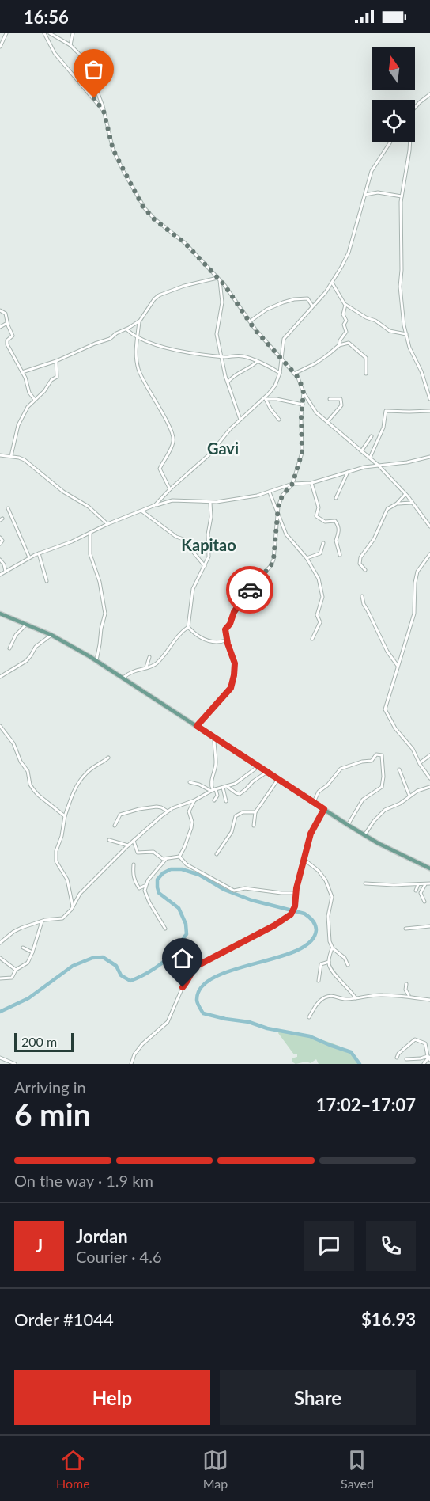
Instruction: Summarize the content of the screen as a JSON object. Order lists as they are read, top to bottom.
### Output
{
  "districts": ["Gavi", "Kapitao"],
  "scale_bar": "200 m",
  "north": "top",
  "page": {
    "status": "16:56",
    "scale": "200 m",
    "heading": ["6 min", "Arriving in", "17:02–17:07"],
    "panel": [
      "Jordan",
      "Courier · 4.6",
      "Order #1044",
      "$16.93"
    ],
    "bar": "On the way · 1.9 km",
    "round": "J",
    "buttons": ["Help", "Share"],
    "tabs": ["Home", "Map", "Saved"]
  }
}
